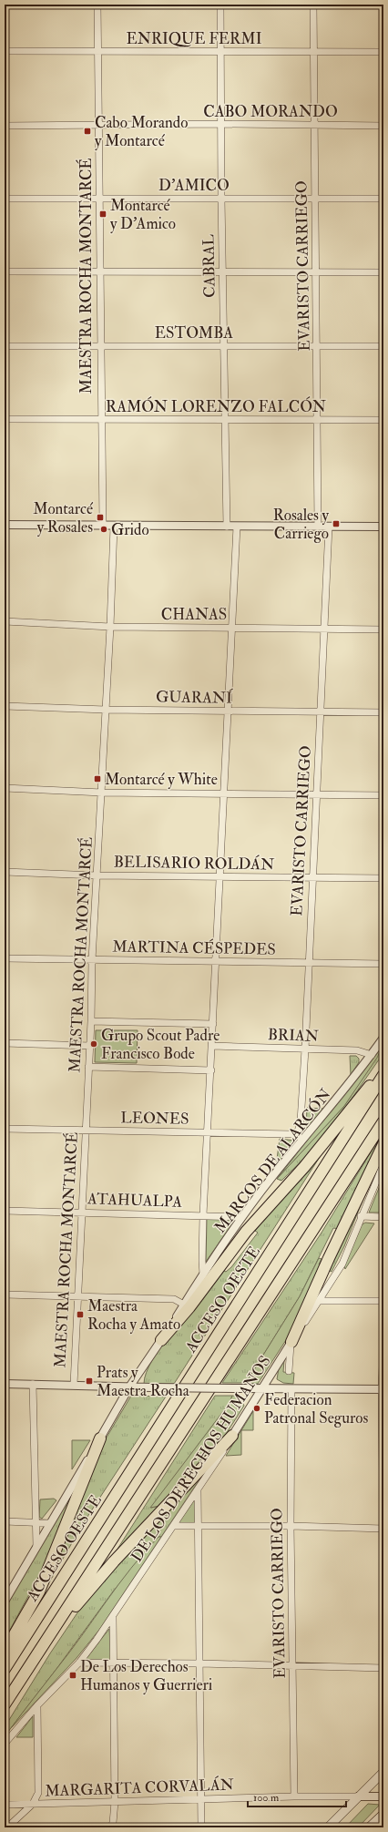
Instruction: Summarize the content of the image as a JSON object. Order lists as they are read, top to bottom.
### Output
{
  "streets": {
    "highway": ["ACCESO OESTE"],
    "street": [
      "ENRIQUE FERMI",
      "CABO MORANDO",
      "D'AMICO",
      "CABRAL",
      "EVARISTO CARRIEGO",
      "MAESTRA ROCHA MONTARCÉ",
      "ESTOMBA",
      "RAMÓN LORENZO FALCÓN",
      "CHANAS",
      "GUARANÍ",
      "BELISARIO ROLDÁN",
      "MARTINA CÉSPEDES",
      "BRIAN",
      "LEONES",
      "MARCOS DE ALARCÓN",
      "ATAHUALPA",
      "DE LOS DERECHOS HUMANOS",
      "MARGARITA CORVALÁN"
    ]
  },
  "crossings": [
    ["ENRIQUE FERMI", "CABRAL"],
    ["ENRIQUE FERMI", "EVARISTO CARRIEGO"],
    ["ENRIQUE FERMI", "MAESTRA ROCHA MONTARCÉ"],
    ["CABO MORANDO", "CABRAL"],
    ["CABO MORANDO", "EVARISTO CARRIEGO"],
    ["CABO MORANDO", "MAESTRA ROCHA MONTARCÉ"],
    ["D'AMICO", "CABRAL"],
    ["D'AMICO", "EVARISTO CARRIEGO"],
    ["D'AMICO", "MAESTRA ROCHA MONTARCÉ"],
    ["CABRAL", "ESTOMBA"],
    ["CABRAL", "RAMÓN LORENZO FALCÓN"],
    ["EVARISTO CARRIEGO", "ESTOMBA"],
    ["EVARISTO CARRIEGO", "RAMÓN LORENZO FALCÓN"],
    ["EVARISTO CARRIEGO", "CHANAS"],
    ["EVARISTO CARRIEGO", "GUARANÍ"],
    ["EVARISTO CARRIEGO", "BELISARIO ROLDÁN"],
    ["EVARISTO CARRIEGO", "MARTINA CÉSPEDES"],
    ["EVARISTO CARRIEGO", "BRIAN"],
    ["EVARISTO CARRIEGO", "LEONES"],
    ["EVARISTO CARRIEGO", "MARCOS DE ALARCÓN"],
    ["EVARISTO CARRIEGO", "MARGARITA CORVALÁN"],
    ["MAESTRA ROCHA MONTARCÉ", "ESTOMBA"],
    ["MAESTRA ROCHA MONTARCÉ", "RAMÓN LORENZO FALCÓN"],
    ["MAESTRA ROCHA MONTARCÉ", "CHANAS"],
    ["MAESTRA ROCHA MONTARCÉ", "GUARANÍ"],
    ["MAESTRA ROCHA MONTARCÉ", "BELISARIO ROLDÁN"],
    ["MAESTRA ROCHA MONTARCÉ", "MARTINA CÉSPEDES"],
    ["MAESTRA ROCHA MONTARCÉ", "LEONES"],
    ["MAESTRA ROCHA MONTARCÉ", "ATAHUALPA"],
    ["BRIAN", "MARCOS DE ALARCÓN"],
    ["LEONES", "MARCOS DE ALARCÓN"],
    ["MARCOS DE ALARCÓN", "ATAHUALPA"]
  ],
  "places": {
    "transit": [
      "Cabo Morando y Montarcé",
      "Montarcé y D'Amico",
      "Montarcé y Rosales",
      "Rosales y Carriego",
      "Montarcé y White",
      "Maestra Rocha y Amato",
      "Prats y Maestra Rocha",
      "De Los Derechos Humanos y Guerrieri"
    ],
    "other": ["Grido", "Grupo Scout Padre Francisco Bode", "Federacion Patronal Seguros"]
  },
  "scale_bar": "100 m"
}
